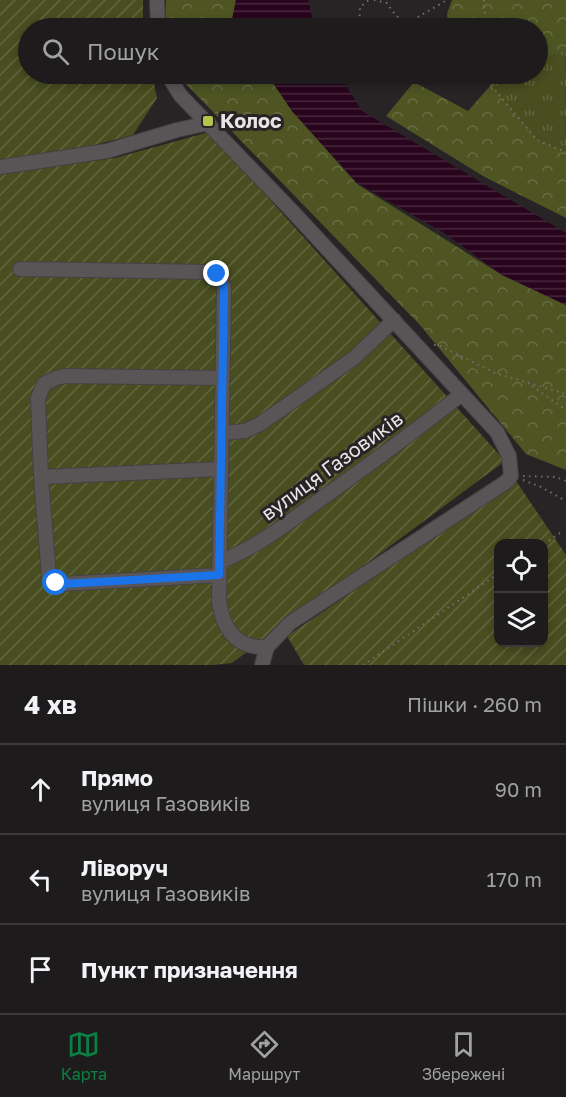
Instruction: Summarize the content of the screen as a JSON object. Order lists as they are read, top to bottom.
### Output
{
  "streets": {
    "street": ["вулиця Газовиків"]
  },
  "places": {
    "transit": ["Колос"]
  },
  "page": {
    "search": "Пошук",
    "heading": ["4 хв", "Пішки · 260 m"],
    "list": [
      ["Прямо", "вулиця Газовиків", "90 m"],
      ["Ліворуч", "вулиця Газовиків", "170 m"],
      "Пункт призначення"
    ],
    "nav": ["Карта", "Маршрут", "Збережені"]
  }
}
